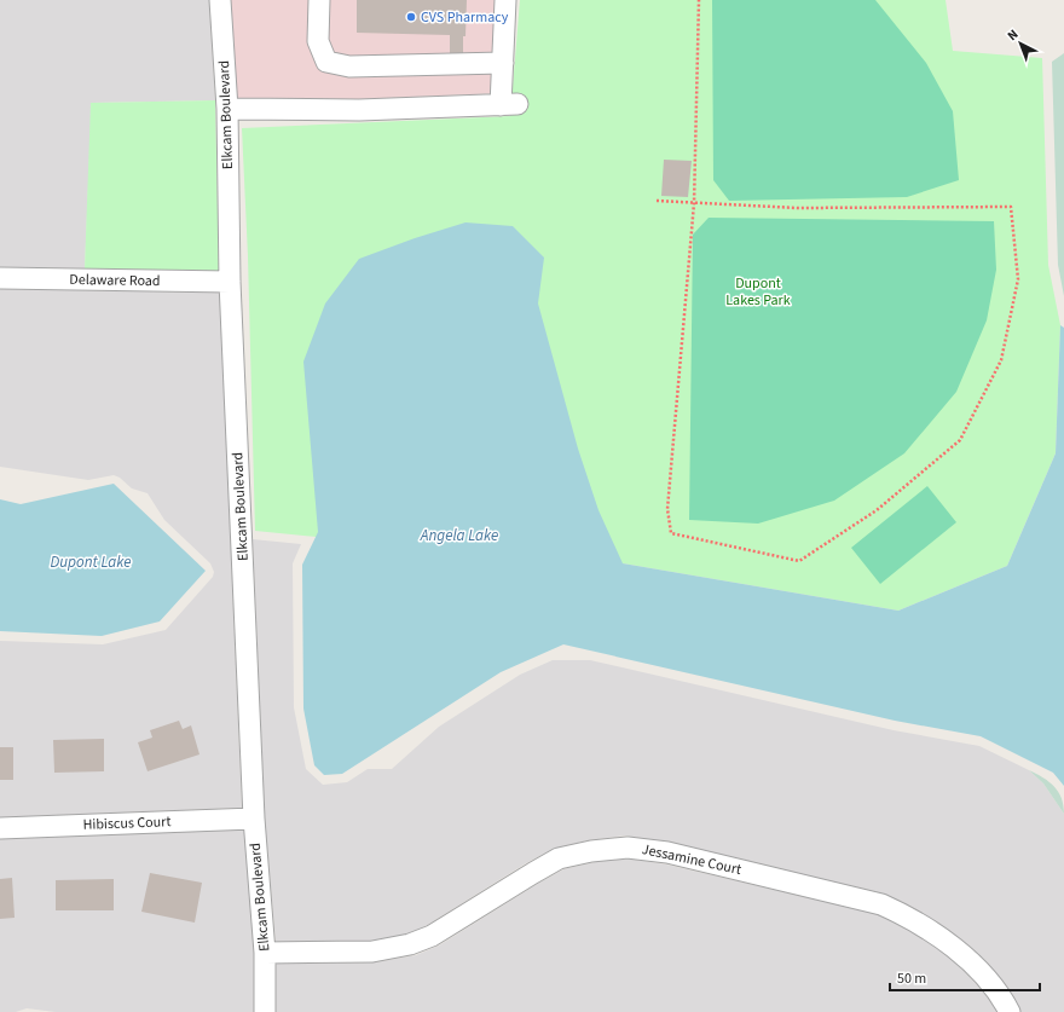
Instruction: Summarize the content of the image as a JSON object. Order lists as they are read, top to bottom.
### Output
{
  "streets": {
    "street": [
      "Elkcam Boulevard",
      "Delaware Road",
      "Hibiscus Court",
      "Jessamine Court"
    ]
  },
  "crossings": [
    ["Elkcam Boulevard", "Delaware Road"],
    ["Elkcam Boulevard", "Hibiscus Court"],
    ["Elkcam Boulevard", "Jessamine Court"]
  ],
  "water": ["Angela Lake", "Dupont Lake"],
  "parks": ["Dupont Lakes Park"],
  "places": ["CVS Pharmacy"],
  "scale_bar": "50 m",
  "north": "top left"
}
